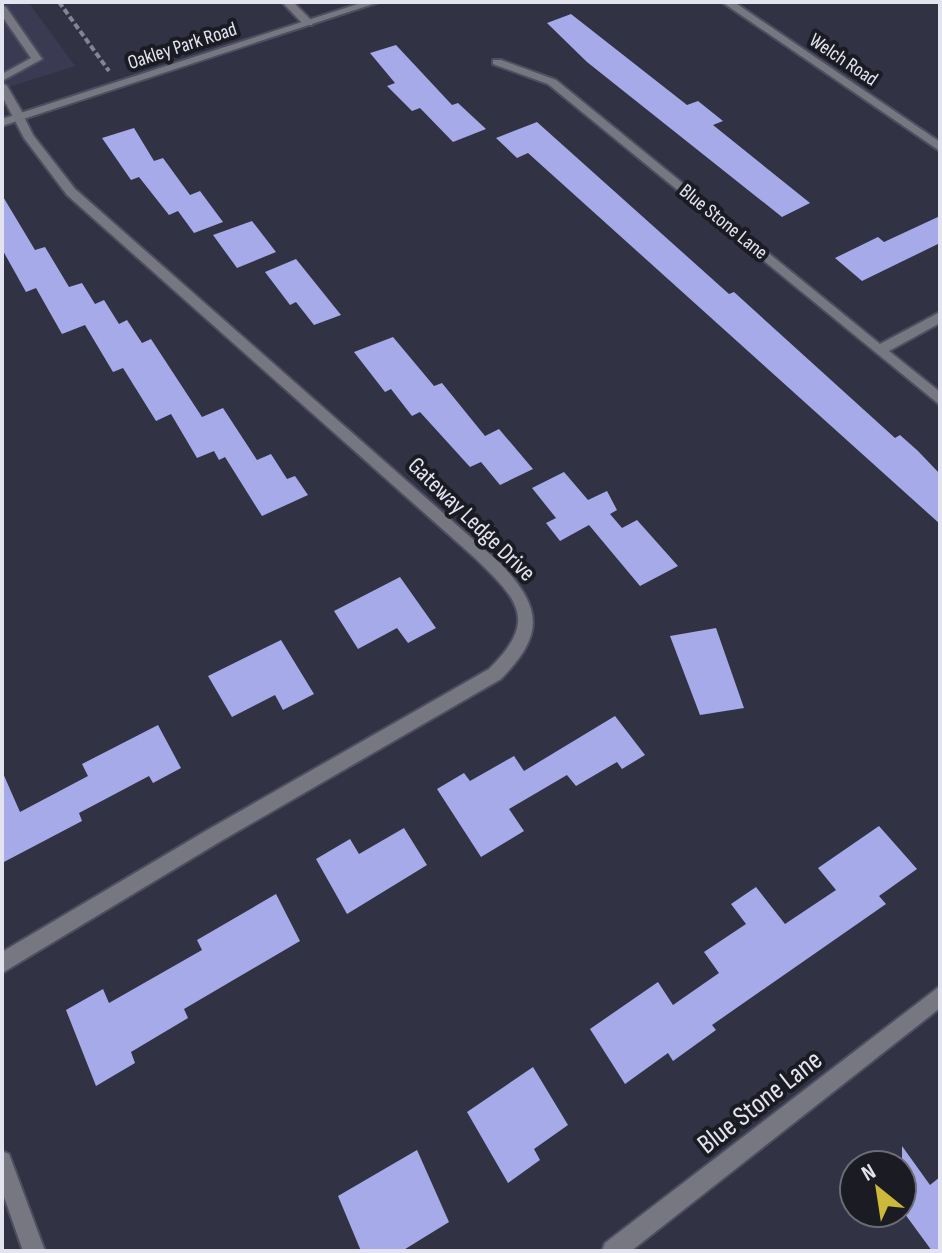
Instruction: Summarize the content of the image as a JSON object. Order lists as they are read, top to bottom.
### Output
{
  "streets": {
    "street": [
      "Oakley Park Road",
      "Welch Road",
      "Blue Stone Lane",
      "Gateway Ledge Drive"
    ]
  },
  "crossings": [
    ["Oakley Park Road", "Gateway Ledge Drive"]
  ],
  "north": "top left"
}
